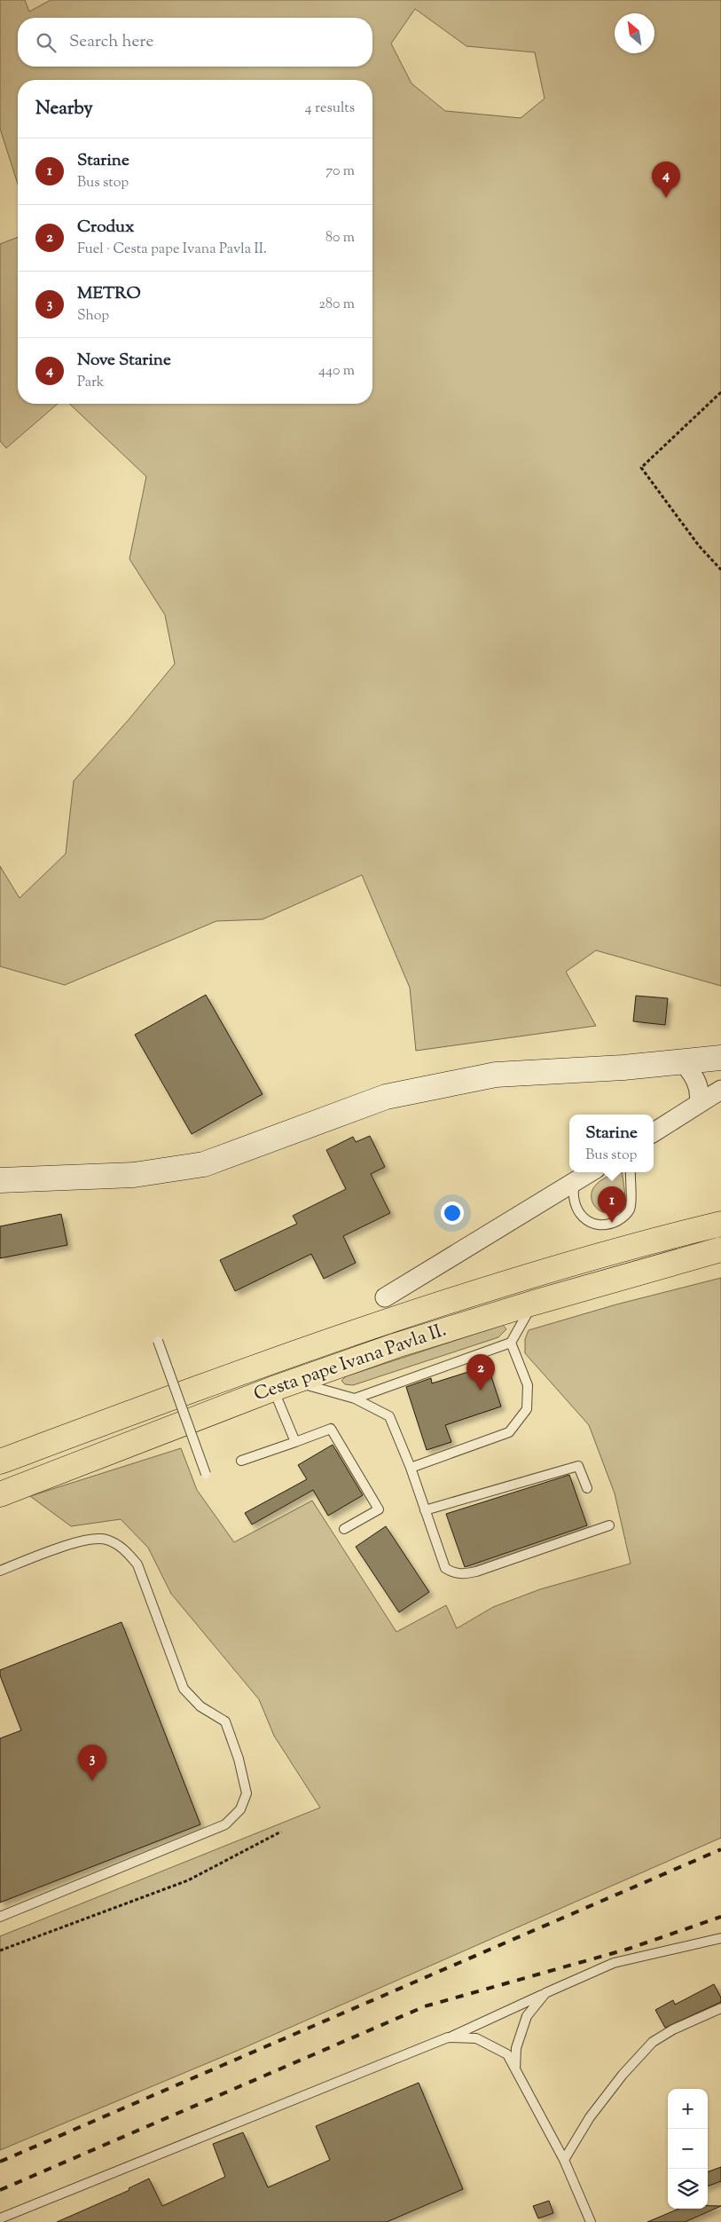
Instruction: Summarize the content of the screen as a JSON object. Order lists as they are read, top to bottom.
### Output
{
  "streets": {
    "highway": ["Cesta pape Ivana Pavla II."]
  },
  "north": "top left",
  "page": {
    "search": "Search here",
    "heading": ["Nearby", "4 results"],
    "list": [
      {
        "mark": "1",
        "name": "Starine",
        "note": "Bus stop",
        "value": "70 m"
      },
      {
        "mark": "2",
        "name": "Crodux",
        "note": "Fuel · Cesta pape Ivana Pavla II.",
        "value": "80 m"
      },
      {
        "mark": "3",
        "name": "METRO",
        "note": "Shop",
        "value": "280 m"
      },
      {
        "mark": "4",
        "name": "Nove Starine",
        "note": "Park",
        "value": "440 m"
      }
    ],
    "pins": [
      "4",
      "1",
      "2",
      "3"
    ],
    "popup": ["Starine", "Bus stop"],
    "map_buttons": ["+", "−"]
  }
}
